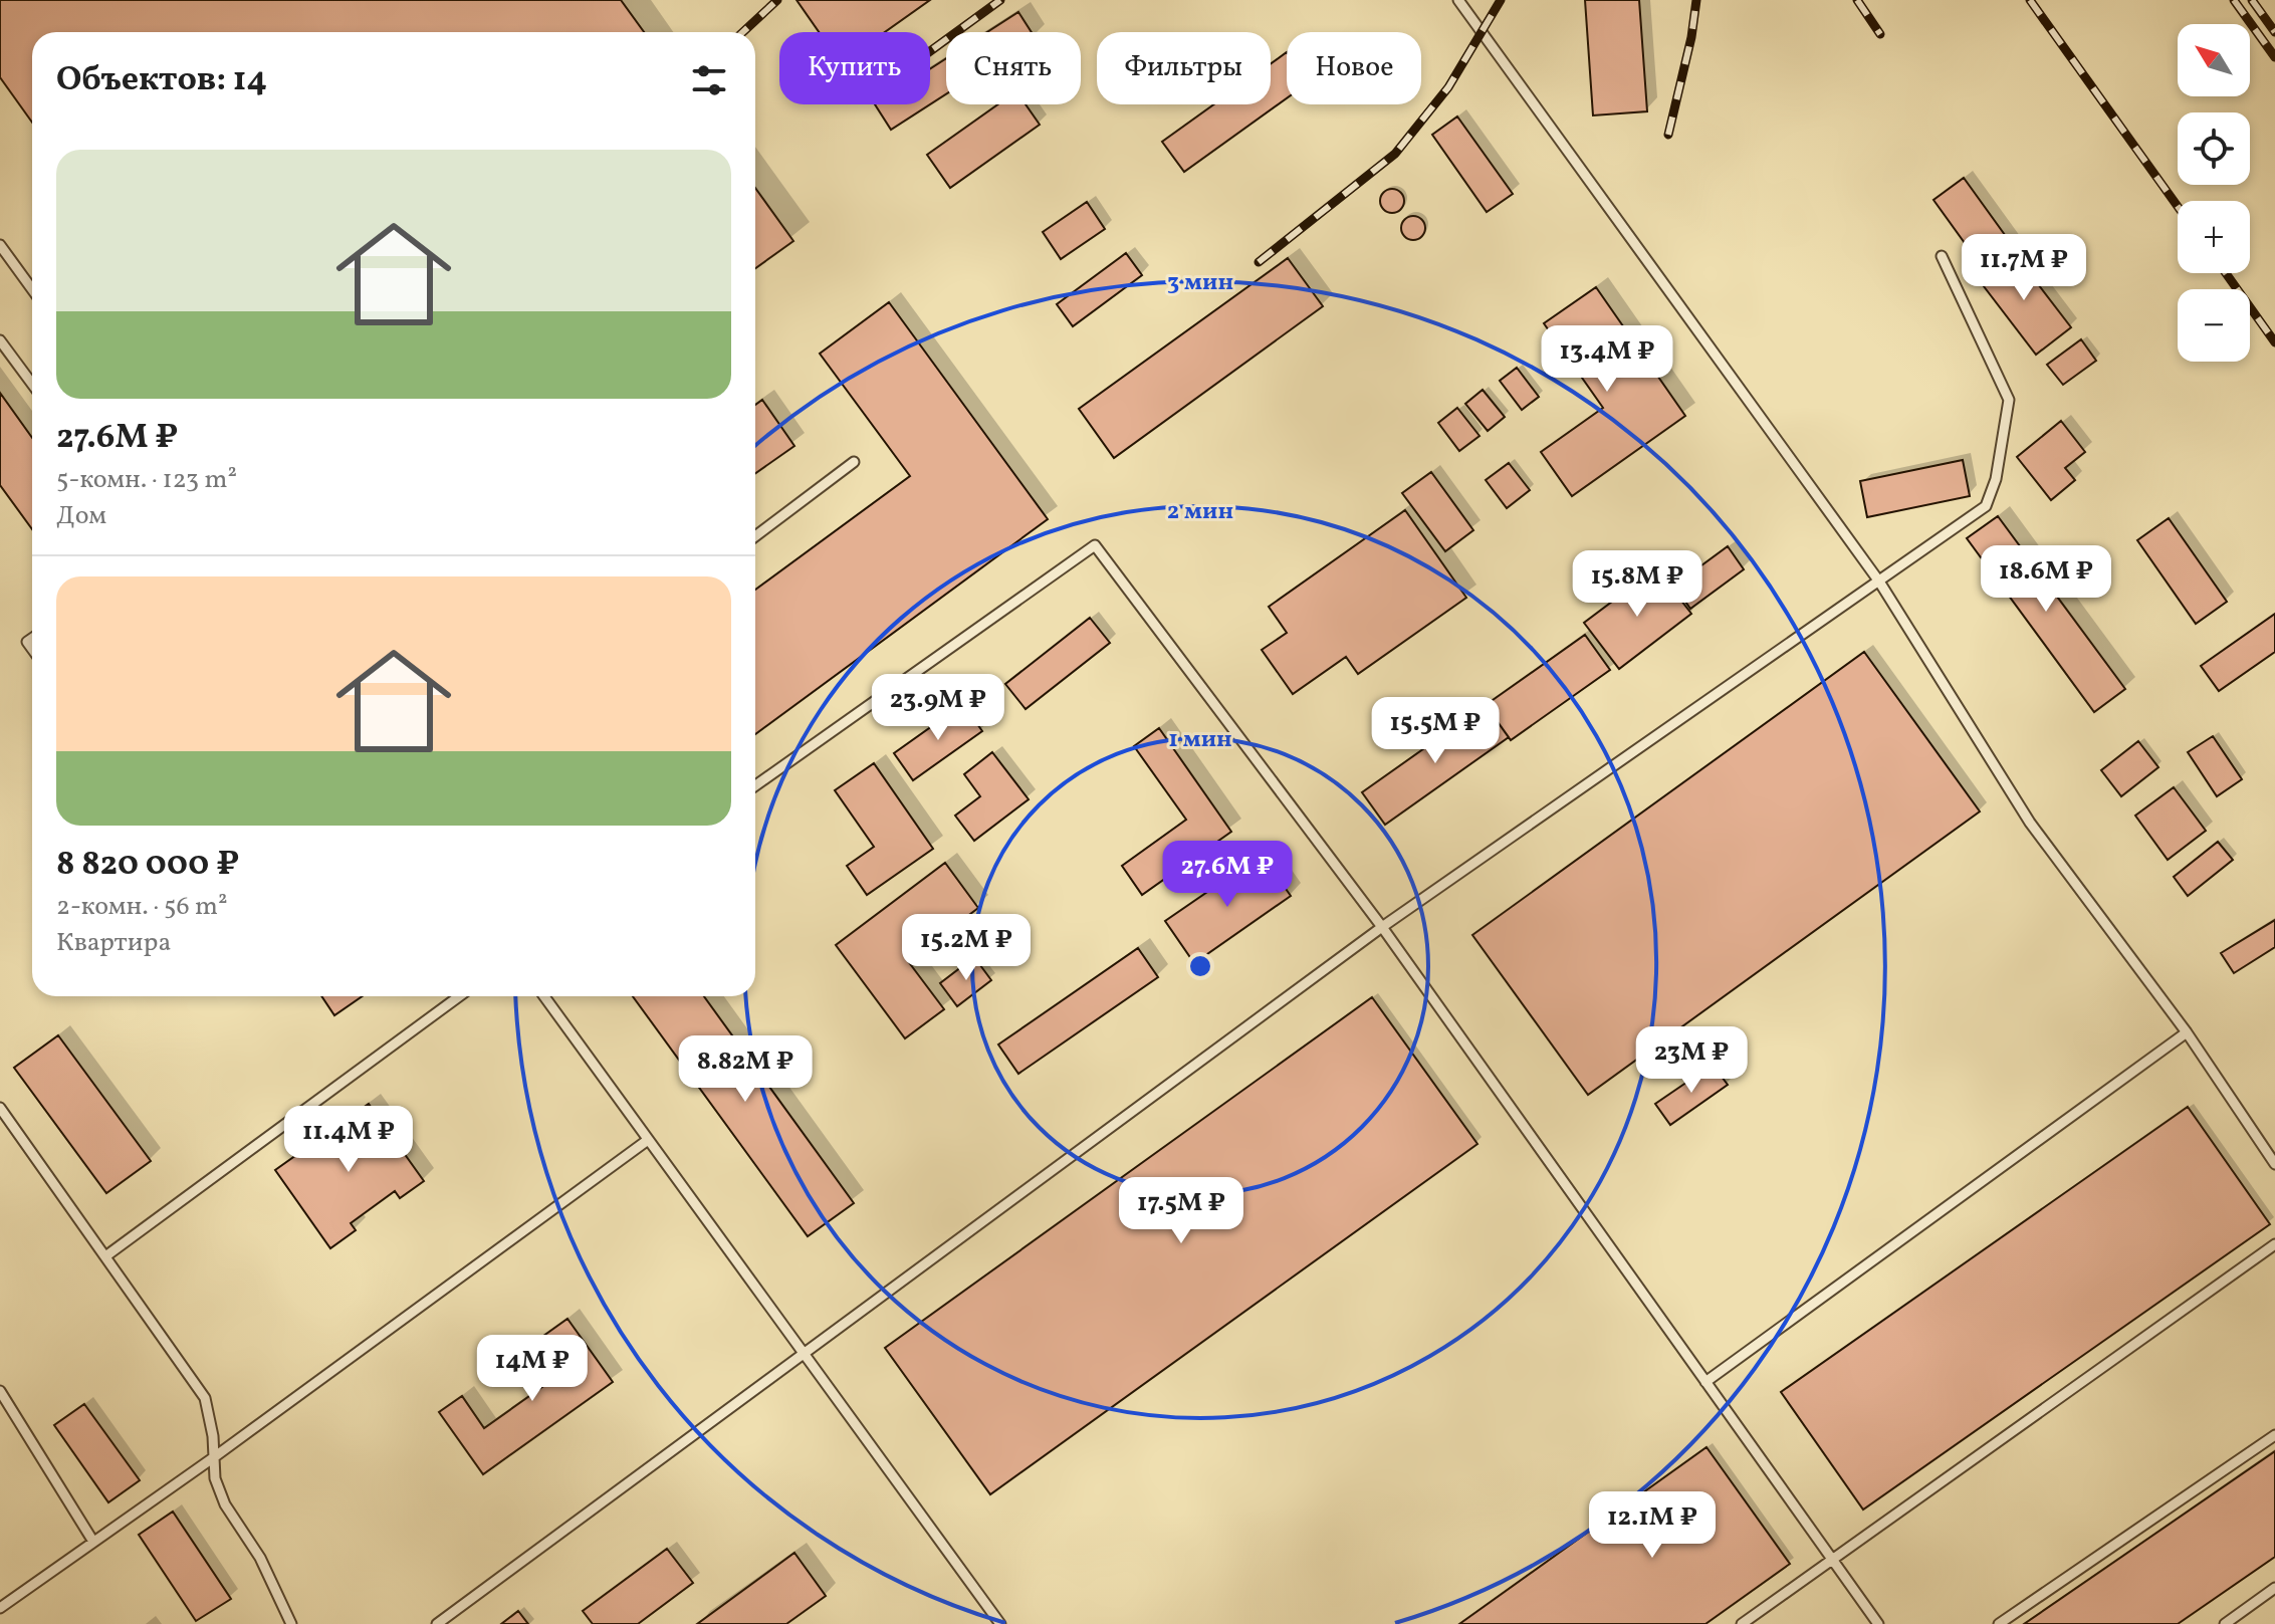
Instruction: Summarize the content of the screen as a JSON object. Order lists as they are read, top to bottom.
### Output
{
  "north": "top left",
  "page": {
    "map_buttons": ["+", "−"],
    "chip": [
      "Купить",
      "Снять",
      "Фильтры",
      "Новое"
    ],
    "heading": "Объектов: 14",
    "list": [
      {
        "name": "27.6M ₽",
        "note": "5-комн. · 123 m² · Дом"
      },
      {
        "name": "8 820 000 ₽",
        "note": "2-комн. · 56 m² · Квартира"
      }
    ],
    "price": [
      "11.7M ₽",
      "13.4M ₽",
      "18.6M ₽",
      "15.8M ₽",
      "23.9M ₽",
      "15.5M ₽",
      "27.6M ₽",
      "15.2M ₽",
      "23M ₽",
      "8.82M ₽",
      "11.4M ₽",
      "17.5M ₽",
      "14M ₽",
      "12.1M ₽"
    ]
  },
  "rings": ["3 мин", "2 мин", "1 мин"]
}
